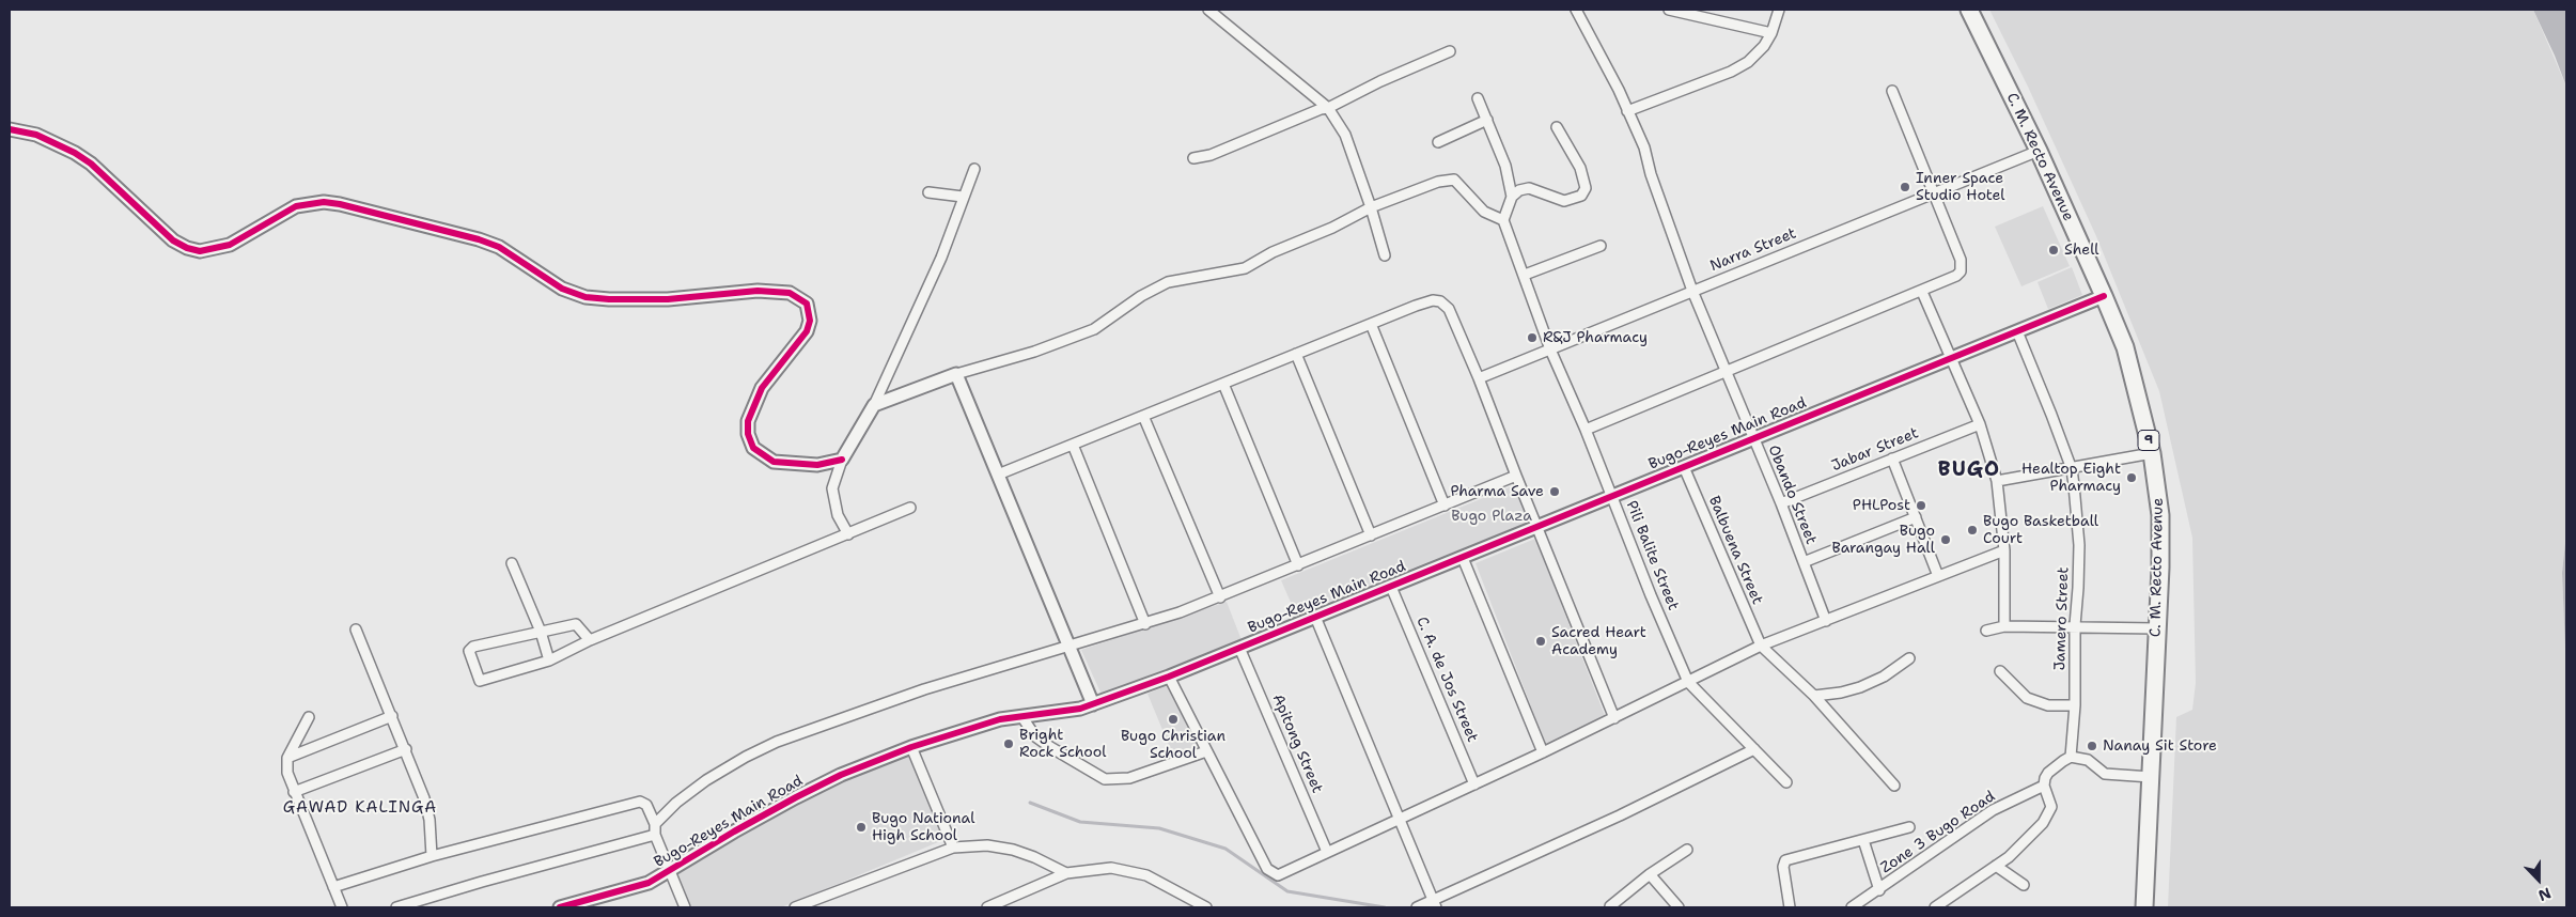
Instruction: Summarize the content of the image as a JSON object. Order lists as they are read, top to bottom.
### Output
{
  "streets": {
    "highway": ["C. M. Recto Avenue", "9"],
    "street": [
      "Narra Street",
      "Bugo-Reyes Main Road",
      "Jabar Street",
      "Obando Street",
      "Balbuena Street",
      "Pili Balite Street",
      "Jamero Street",
      "C. A. de Jos Street",
      "Apitong Street",
      "Zone 3 Bugo Road"
    ]
  },
  "crossings": [
    ["C. M. Recto Avenue", "Narra Street"],
    ["C. M. Recto Avenue", "Bugo-Reyes Main Road"],
    ["Narra Street", "Obando Street"],
    ["Narra Street", "Pili Balite Street"],
    ["Bugo-Reyes Main Road", "Obando Street"],
    ["Bugo-Reyes Main Road", "Balbuena Street"],
    ["Bugo-Reyes Main Road", "Pili Balite Street"],
    ["Bugo-Reyes Main Road", "Jamero Street"],
    ["Bugo-Reyes Main Road", "C. A. de Jos Street"],
    ["Bugo-Reyes Main Road", "Apitong Street"],
    ["Jabar Street", "Obando Street"]
  ],
  "districts": ["BUGO", "GAWAD KALINGA"],
  "parks": ["Bugo Plaza"],
  "places": [
    "Inner Space Studio Hotel",
    "Shell",
    "R&J Pharmacy",
    "Healtop Eight Pharmacy",
    "Pharma Save",
    "PHLPost",
    "Bugo Basketball Court",
    "Bugo Barangay Hall",
    "Sacred Heart Academy",
    "Bugo Christian School",
    "Bright Rock School",
    "Nanay Sit Store",
    "Bugo National High School"
  ],
  "north": "bottom"
}
